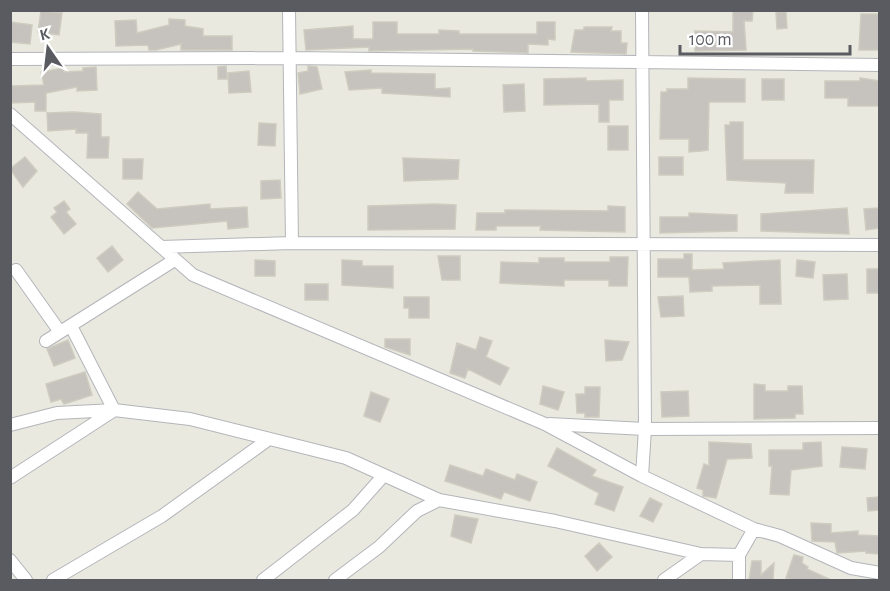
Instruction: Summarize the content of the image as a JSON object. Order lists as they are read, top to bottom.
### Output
{
  "scale_bar": "100 m",
  "north": "top"
}
